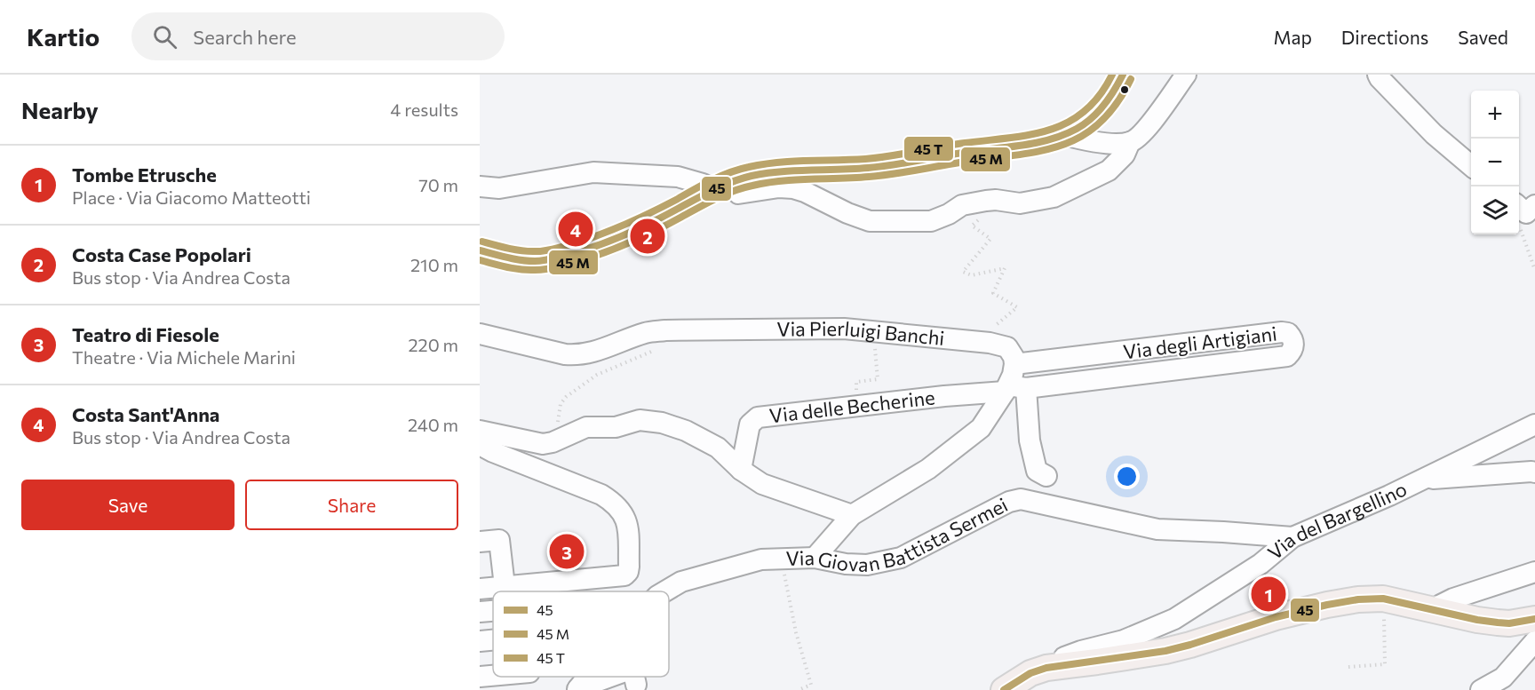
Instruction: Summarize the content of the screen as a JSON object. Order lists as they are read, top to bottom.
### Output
{
  "streets": {
    "street": [
      "Via Pierluigi Banchi",
      "Via degli Artigiani",
      "Via delle Becherine",
      "Via del Bargellino",
      "Via Giovan Battista Sermei"
    ]
  },
  "crossings": [
    ["Via Pierluigi Banchi", "Via degli Artigiani"],
    ["Via degli Artigiani", "Via delle Becherine"],
    ["Via del Bargellino", "Via Giovan Battista Sermei"]
  ],
  "lines": ["transit line 45"],
  "legend": ["45", "45 M", "45 T"],
  "page": {
    "header": "Kartio",
    "search": "Search here",
    "nav": ["Map", "Directions", "Saved"],
    "heading": ["Nearby", "4 results"],
    "map_buttons": ["+", "−"],
    "list": [
      {
        "mark": "1",
        "name": "Tombe Etrusche",
        "note": "Place · Via Giacomo Matteotti",
        "value": "70 m"
      },
      {
        "mark": "2",
        "name": "Costa Case Popolari",
        "note": "Bus stop · Via Andrea Costa",
        "value": "210 m"
      },
      {
        "mark": "3",
        "name": "Teatro di Fiesole",
        "note": "Theatre · Via Michele Marini",
        "value": "220 m"
      },
      {
        "mark": "4",
        "name": "Costa Sant'Anna",
        "note": "Bus stop · Via Andrea Costa",
        "value": "240 m"
      }
    ],
    "pins": [
      "4",
      "2",
      "3",
      "1"
    ],
    "buttons": ["Save", "Share"]
  }
}
